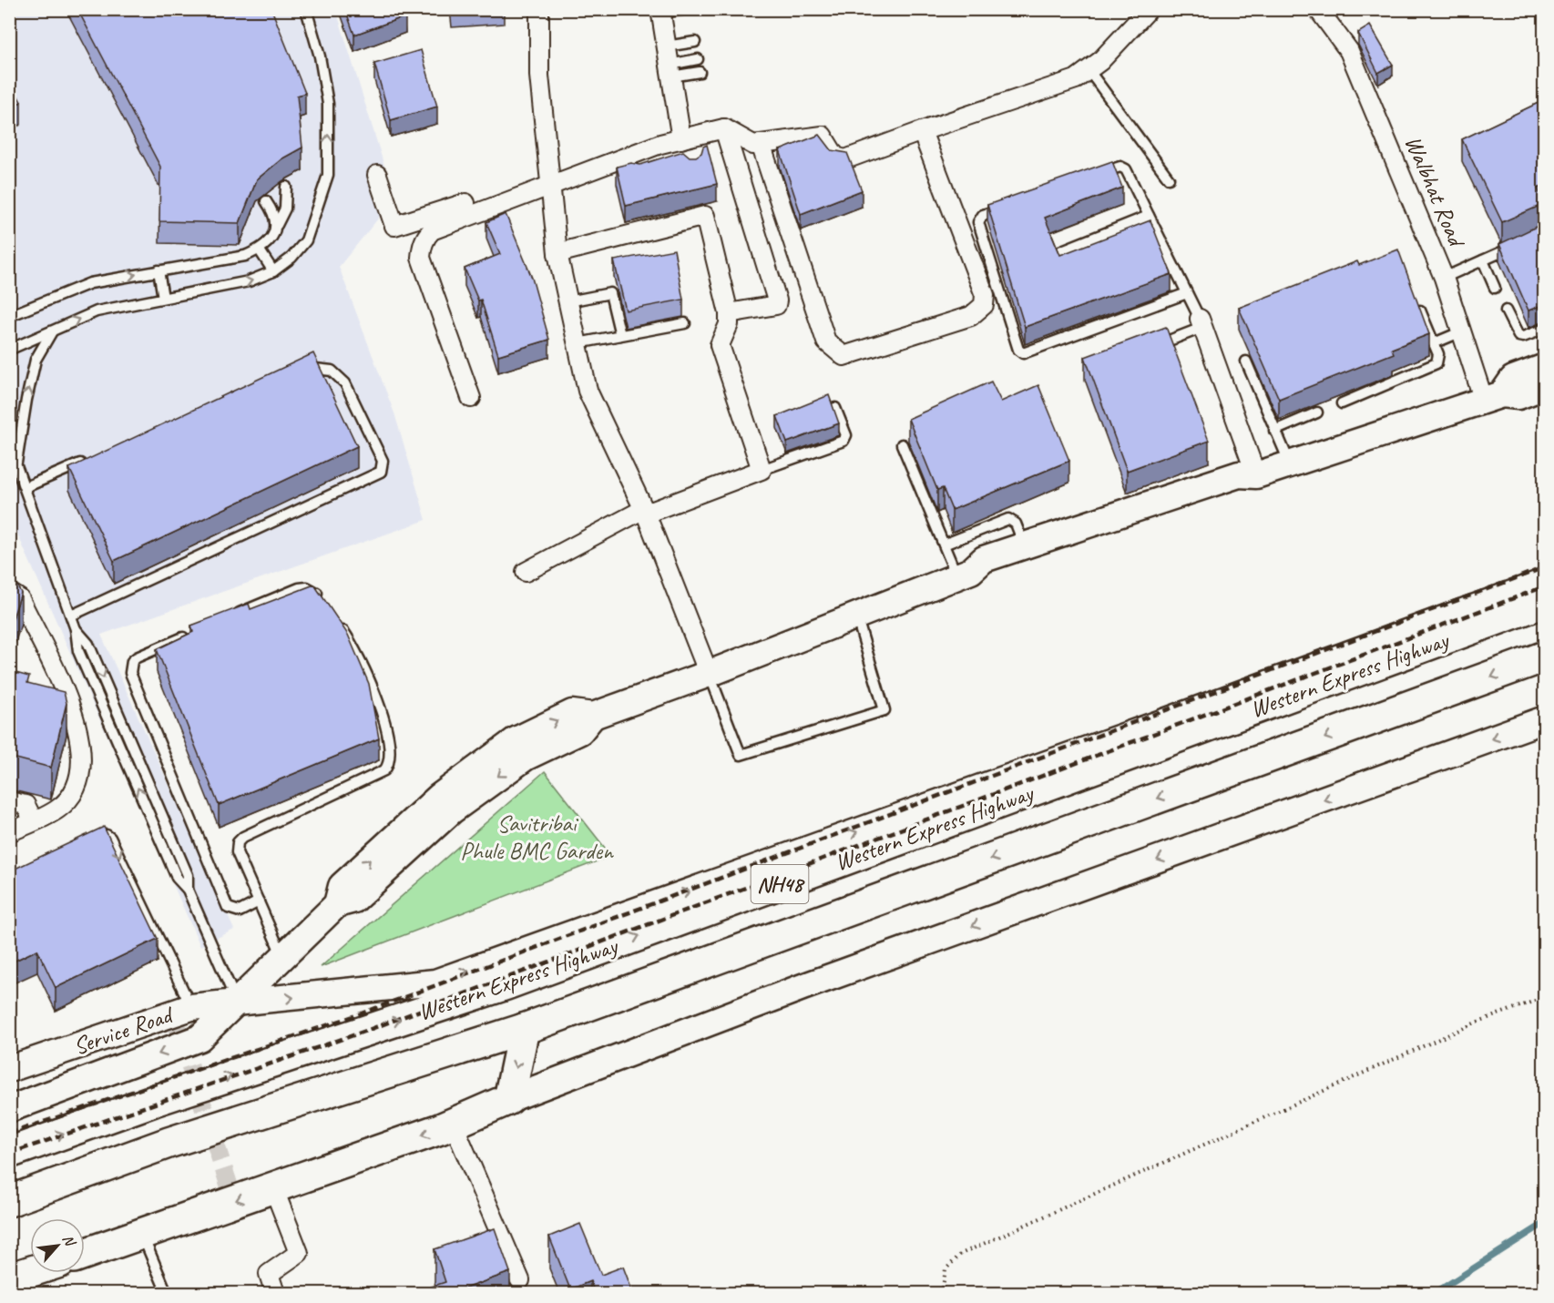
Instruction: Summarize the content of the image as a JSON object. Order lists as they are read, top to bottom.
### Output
{
  "streets": {
    "highway": ["Western Express Highway", "NH48"],
    "main road": ["Service Road"],
    "street": ["Walbhat Road"]
  },
  "parks": ["Savitribai Phule BMC Garden"],
  "north": "top right"
}
